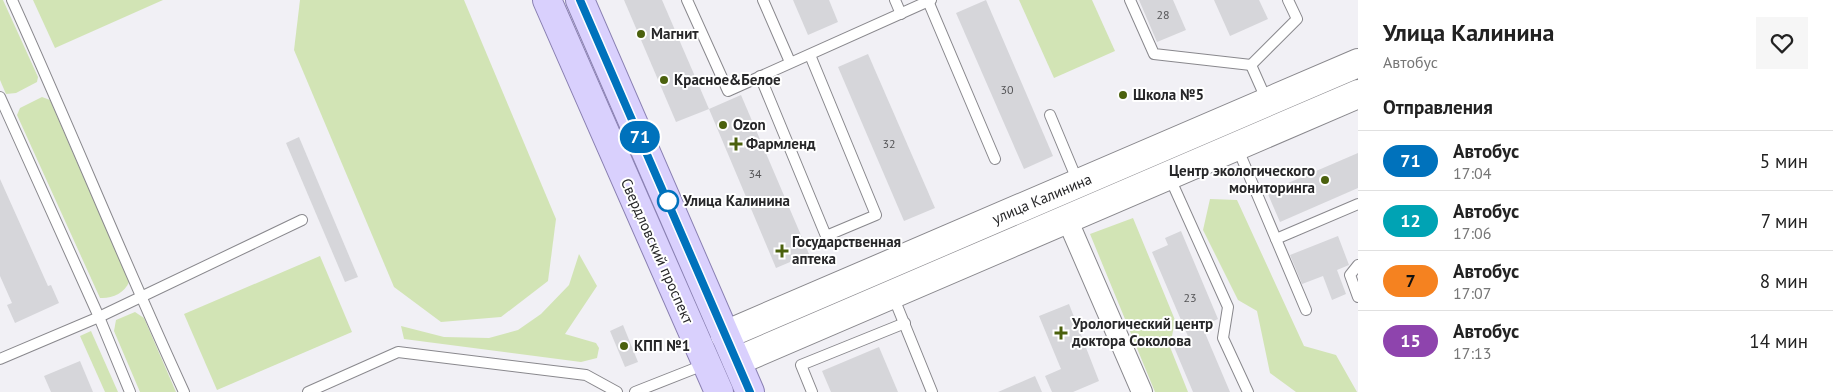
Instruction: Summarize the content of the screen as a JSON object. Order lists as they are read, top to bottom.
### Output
{
  "streets": {
    "main road": ["улица Калинина", "Свердловский проспект"]
  },
  "crossings": [
    ["улица Калинина", "Свердловский проспект"]
  ],
  "places": {
    "other": [
      "Магнит",
      "Красное&Белое",
      "Школа №5",
      "Ozon",
      "Центр экологического мониторинга",
      "Улица Калинина",
      "КПП №1"
    ],
    "health": ["Фармленд", "Государственная аптека", "Урологический центр доктора Соколова"]
  },
  "lines": ["bus line 71"],
  "house_numbers": [
    "28",
    "30",
    "32",
    "34",
    "23"
  ],
  "page": {
    "on_map": "71",
    "heading": [
      ["Улица Калинина", "Автобус"],
      "Отправления"
    ],
    "list": [
      {
        "mark": "71",
        "name": "Автобус",
        "note": "17:04",
        "value": "5 мин"
      },
      {
        "mark": "12",
        "name": "Автобус",
        "note": "17:06",
        "value": "7 мин"
      },
      {
        "mark": "7",
        "name": "Автобус",
        "note": "17:07",
        "value": "8 мин"
      },
      {
        "mark": "15",
        "name": "Автобус",
        "note": "17:13",
        "value": "14 мин"
      }
    ]
  }
}
